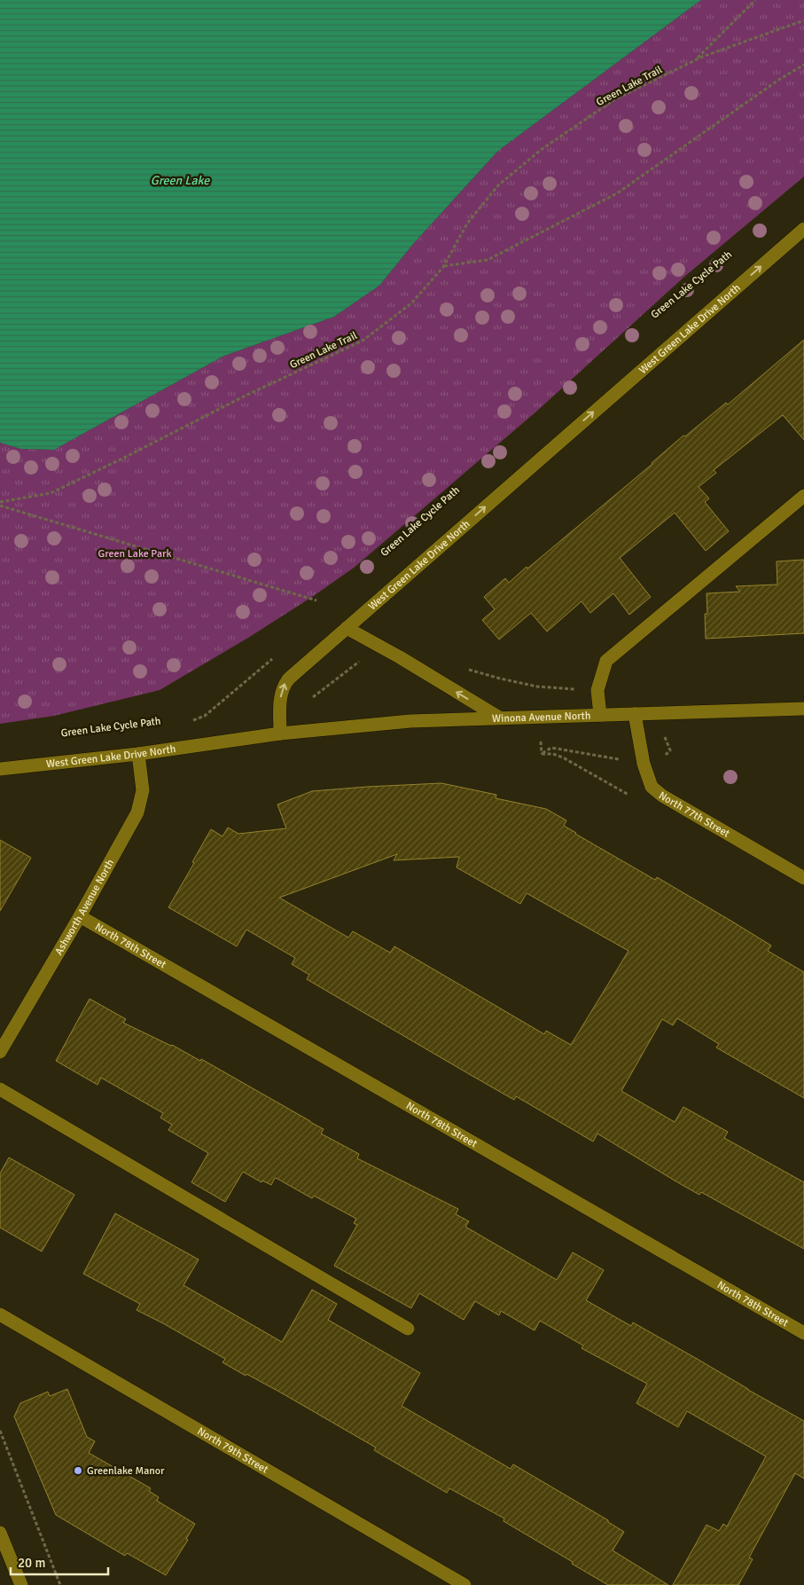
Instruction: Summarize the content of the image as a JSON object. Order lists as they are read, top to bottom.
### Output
{
  "streets": {
    "street": [
      "West Green Lake Drive North",
      "Winona Avenue North",
      "North 77th Street",
      "Ashworth Avenue North",
      "North 78th Street",
      "North 79th Street"
    ],
    "path": ["Green Lake Trail"]
  },
  "crossings": [
    ["West Green Lake Drive North", "Winona Avenue North"],
    ["West Green Lake Drive North", "Ashworth Avenue North"],
    ["Winona Avenue North", "North 77th Street"],
    ["Ashworth Avenue North", "North 78th Street"]
  ],
  "one_way": ["West Green Lake Drive North"],
  "water": ["Green Lake"],
  "parks": ["Green Lake Park"],
  "places": ["Greenlake Manor"],
  "scale_bar": "20 m"
}
